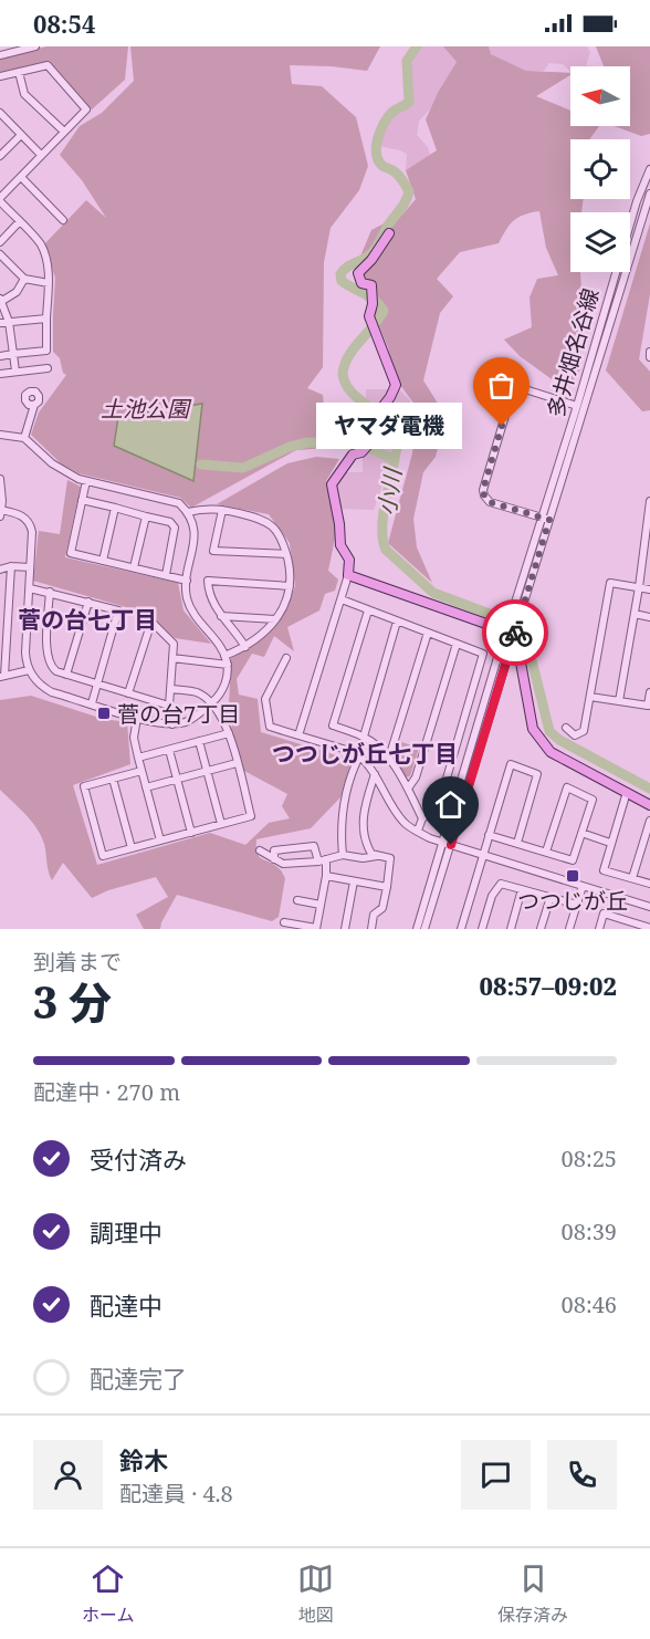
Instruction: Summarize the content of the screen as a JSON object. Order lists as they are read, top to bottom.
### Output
{
  "streets": {
    "street": ["多井畑名谷線"]
  },
  "districts": ["菅の台七丁目", "つつじが丘七丁目"],
  "water": ["小川"],
  "parks": ["土池公園"],
  "places": {
    "other": ["ヤマダ電機"],
    "transit": ["菅の台7丁目", "つつじが丘"]
  },
  "north": "left",
  "page": {
    "status": "08:54",
    "bubble": "ヤマダ電機",
    "heading": ["3 分", "到着まで", "08:57–09:02"],
    "panel": ["鈴木", "配達員 · 4.8"],
    "bar": "配達中 · 270 m",
    "list": [
      ["受付済み", "08:25"],
      ["調理中", "08:39"],
      ["配達中", "08:46"],
      "配達完了"
    ],
    "tabs": ["ホーム", "地図", "保存済み"]
  }
}
